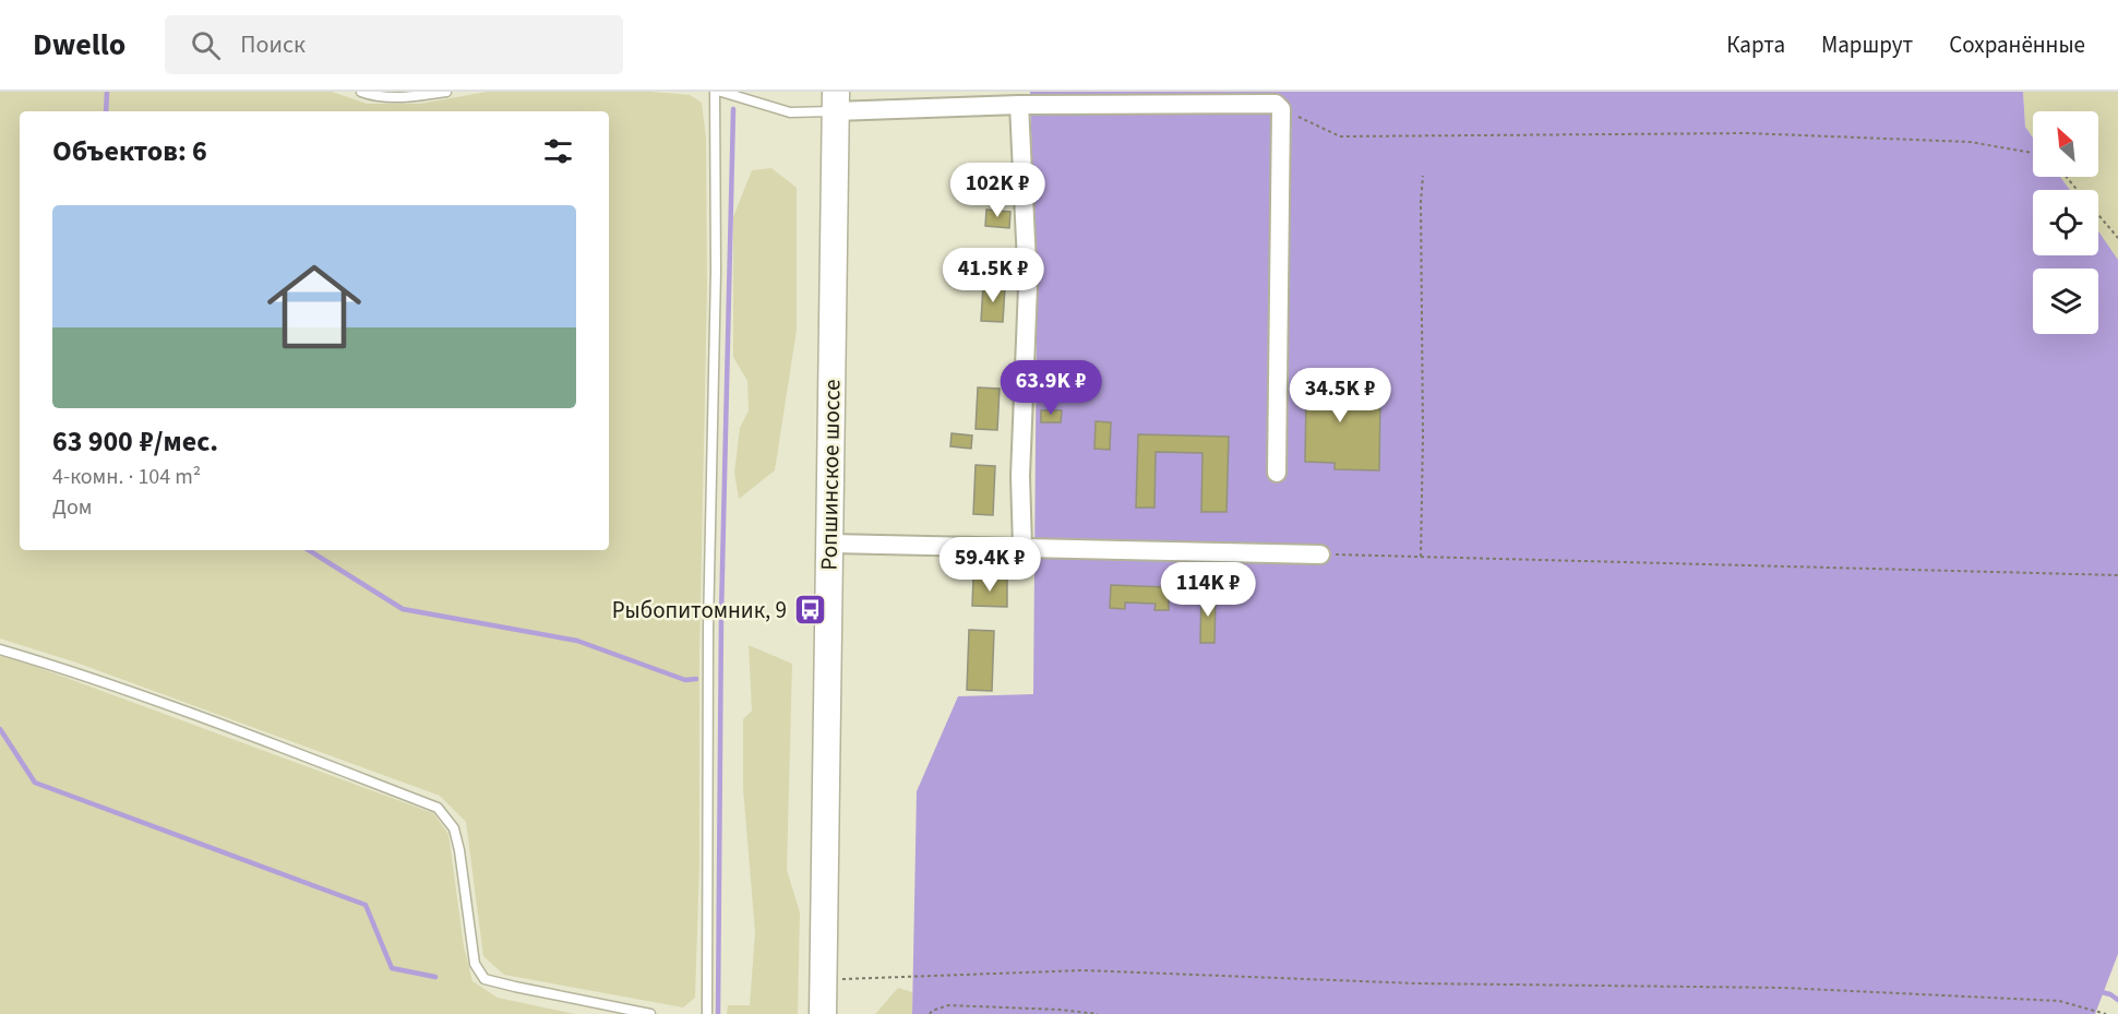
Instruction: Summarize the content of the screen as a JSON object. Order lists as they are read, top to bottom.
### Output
{
  "streets": {
    "main road": ["Ропшинское шоссе"]
  },
  "places": {
    "bus stop": ["Рыбопитомник, 9"]
  },
  "north": "top left",
  "page": {
    "header": "Dwello",
    "search": "Поиск",
    "nav": ["Карта", "Маршрут", "Сохранённые"],
    "heading": "Объектов: 6",
    "price": [
      "102K ₽",
      "41.5K ₽",
      "63.9K ₽",
      "34.5K ₽",
      "59.4K ₽",
      "114K ₽"
    ],
    "list": [
      {
        "name": "63 900 ₽/мес.",
        "note": "4-комн. · 104 m² · Дом"
      }
    ]
  }
}
